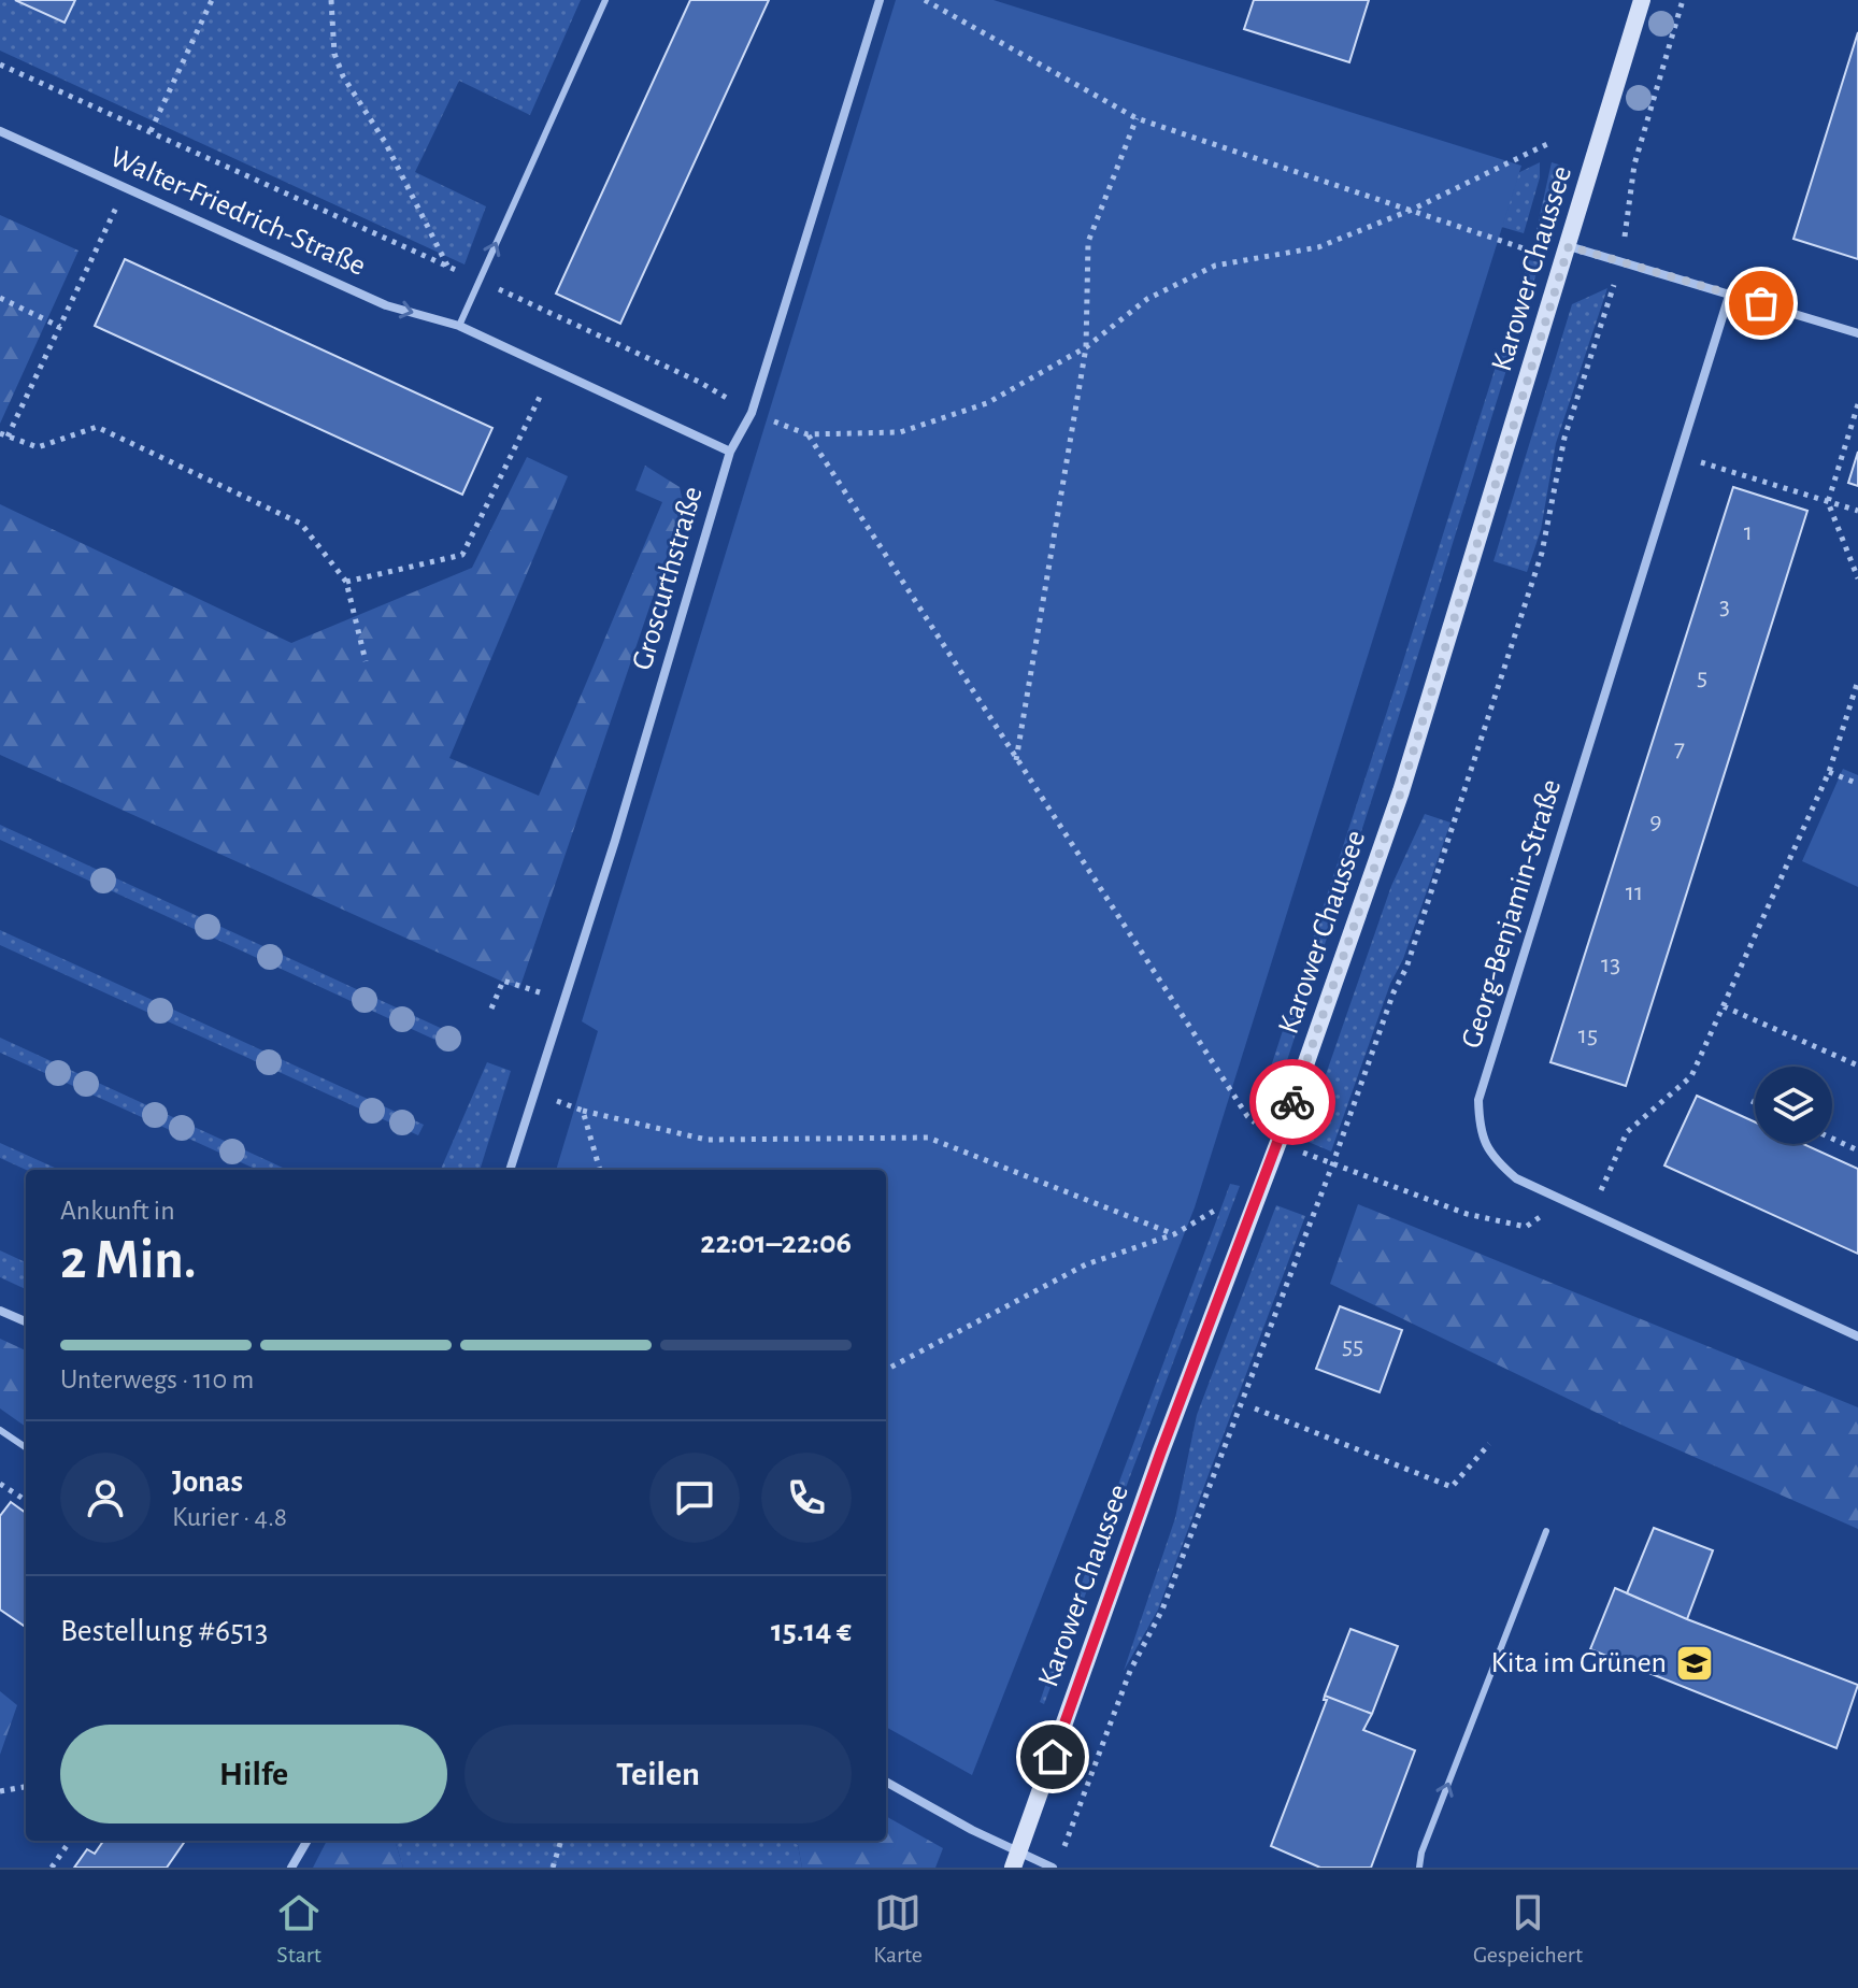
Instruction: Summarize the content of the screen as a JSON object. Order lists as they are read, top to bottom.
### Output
{
  "streets": {
    "main road": ["Karower Chaussee"],
    "street": ["Walter-Friedrich-Straße", "Groscurthstraße", "Georg-Benjamin-Straße"]
  },
  "crossings": [
    ["Walter-Friedrich-Straße", "Groscurthstraße"]
  ],
  "one_way": ["Walter-Friedrich-Straße"],
  "places": {
    "school or university": ["Kita im Grünen"]
  },
  "house_numbers": [
    "1",
    "3",
    "5",
    "7",
    "9",
    "11",
    "13",
    "15",
    "55"
  ],
  "page": {
    "heading": ["2 Min.", "Ankunft in", "22:01–22:06"],
    "panel": [
      "Jonas",
      "Kurier · 4.8",
      "Bestellung #6513",
      "15.14 €"
    ],
    "bar": "Unterwegs · 110 m",
    "buttons": ["Hilfe", "Teilen"],
    "tabs": ["Start", "Karte", "Gespeichert"]
  }
}
